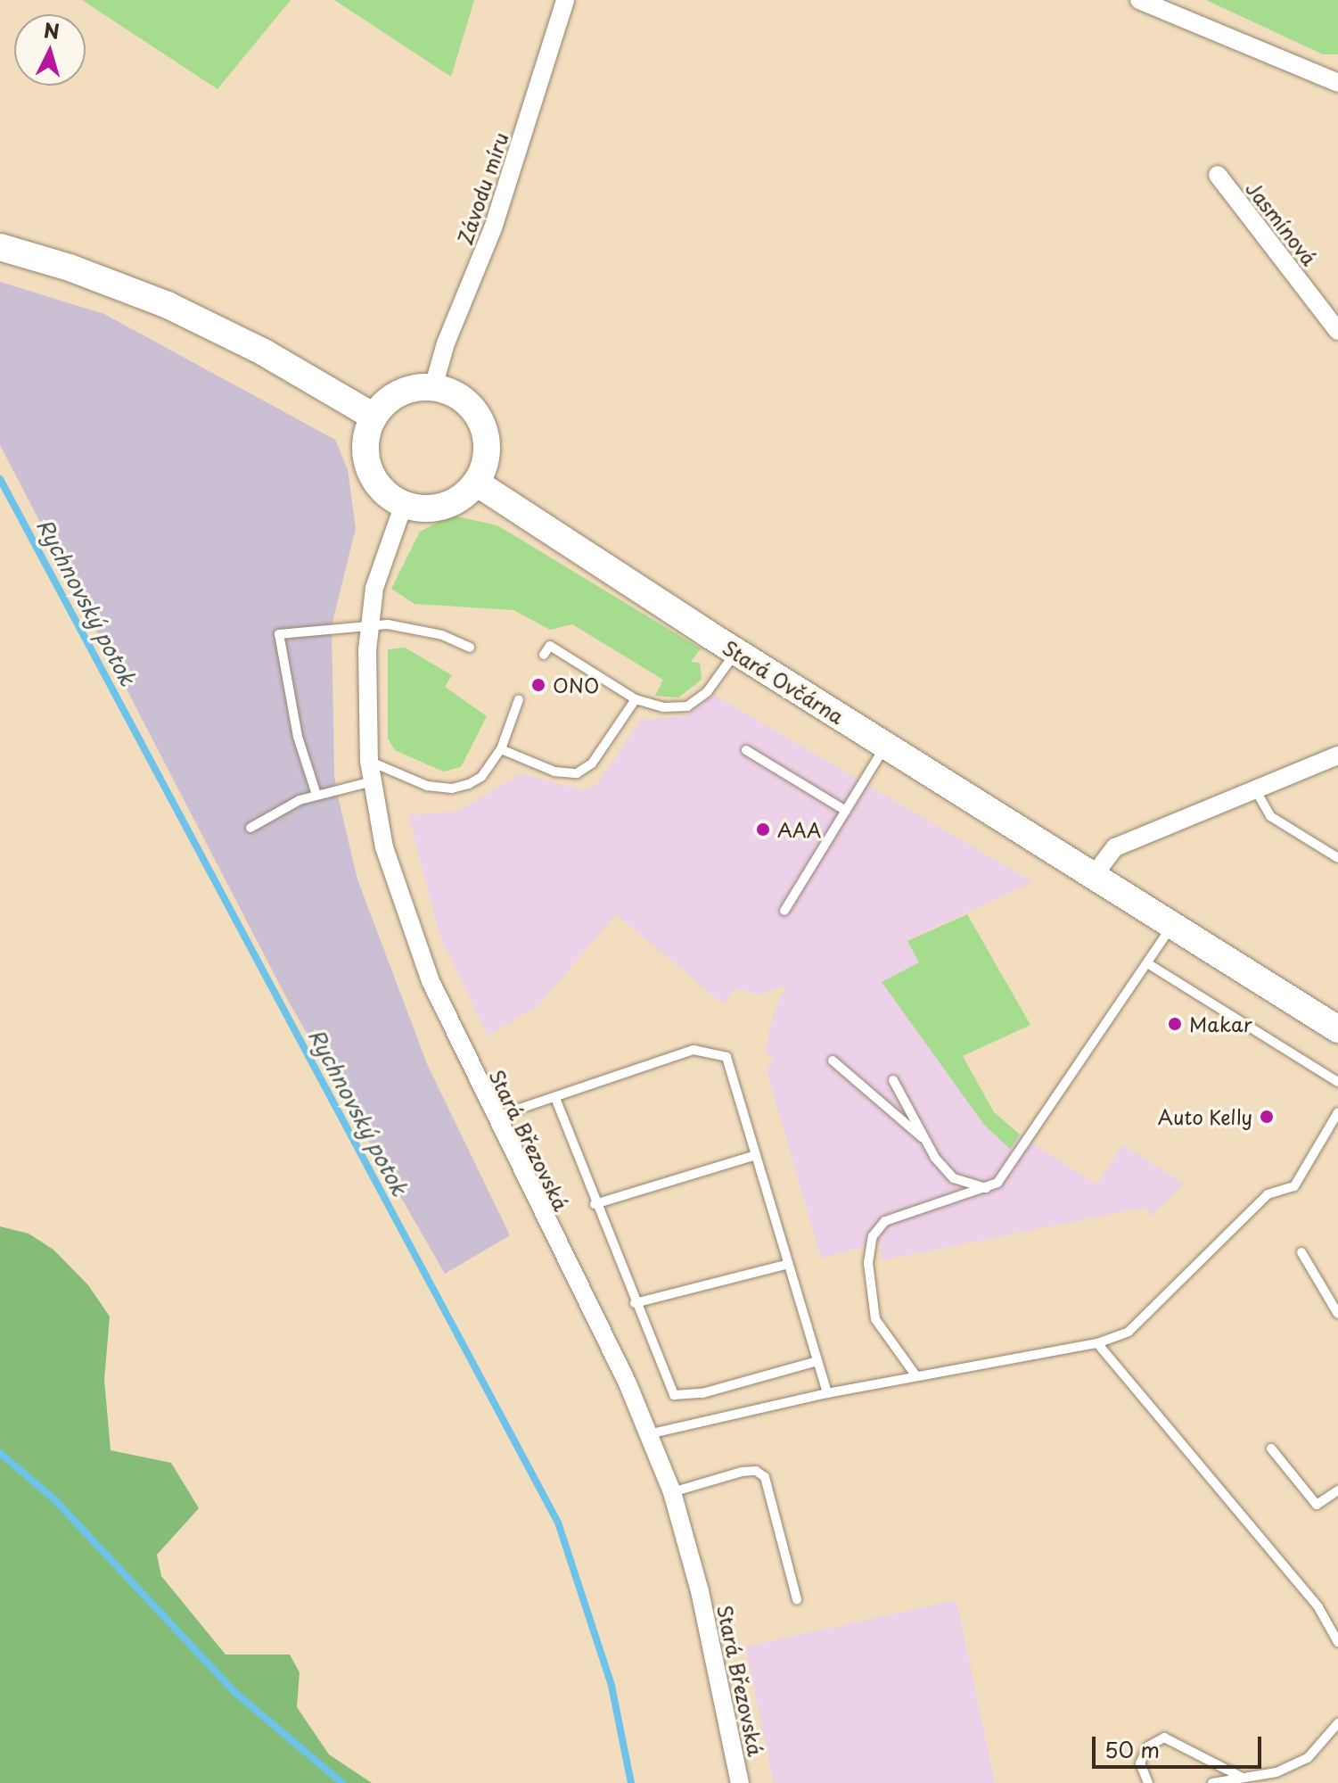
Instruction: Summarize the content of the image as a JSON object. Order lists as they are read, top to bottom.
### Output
{
  "streets": {
    "main road": ["Stará Ovčárna"],
    "street": ["Závodu míru", "Jasmínová", "Stará Březovská"]
  },
  "crossings": [
    ["Závodu míru", "Stará Ovčárna"],
    ["Závodu míru", "Stará Březovská"],
    ["Stará Ovčárna", "Stará Březovská"]
  ],
  "water": ["Rychnovský potok"],
  "places": [
    "ONO",
    "AAA",
    "Makar",
    "Auto Kelly"
  ],
  "scale_bar": "50 m",
  "north": "top"
}
